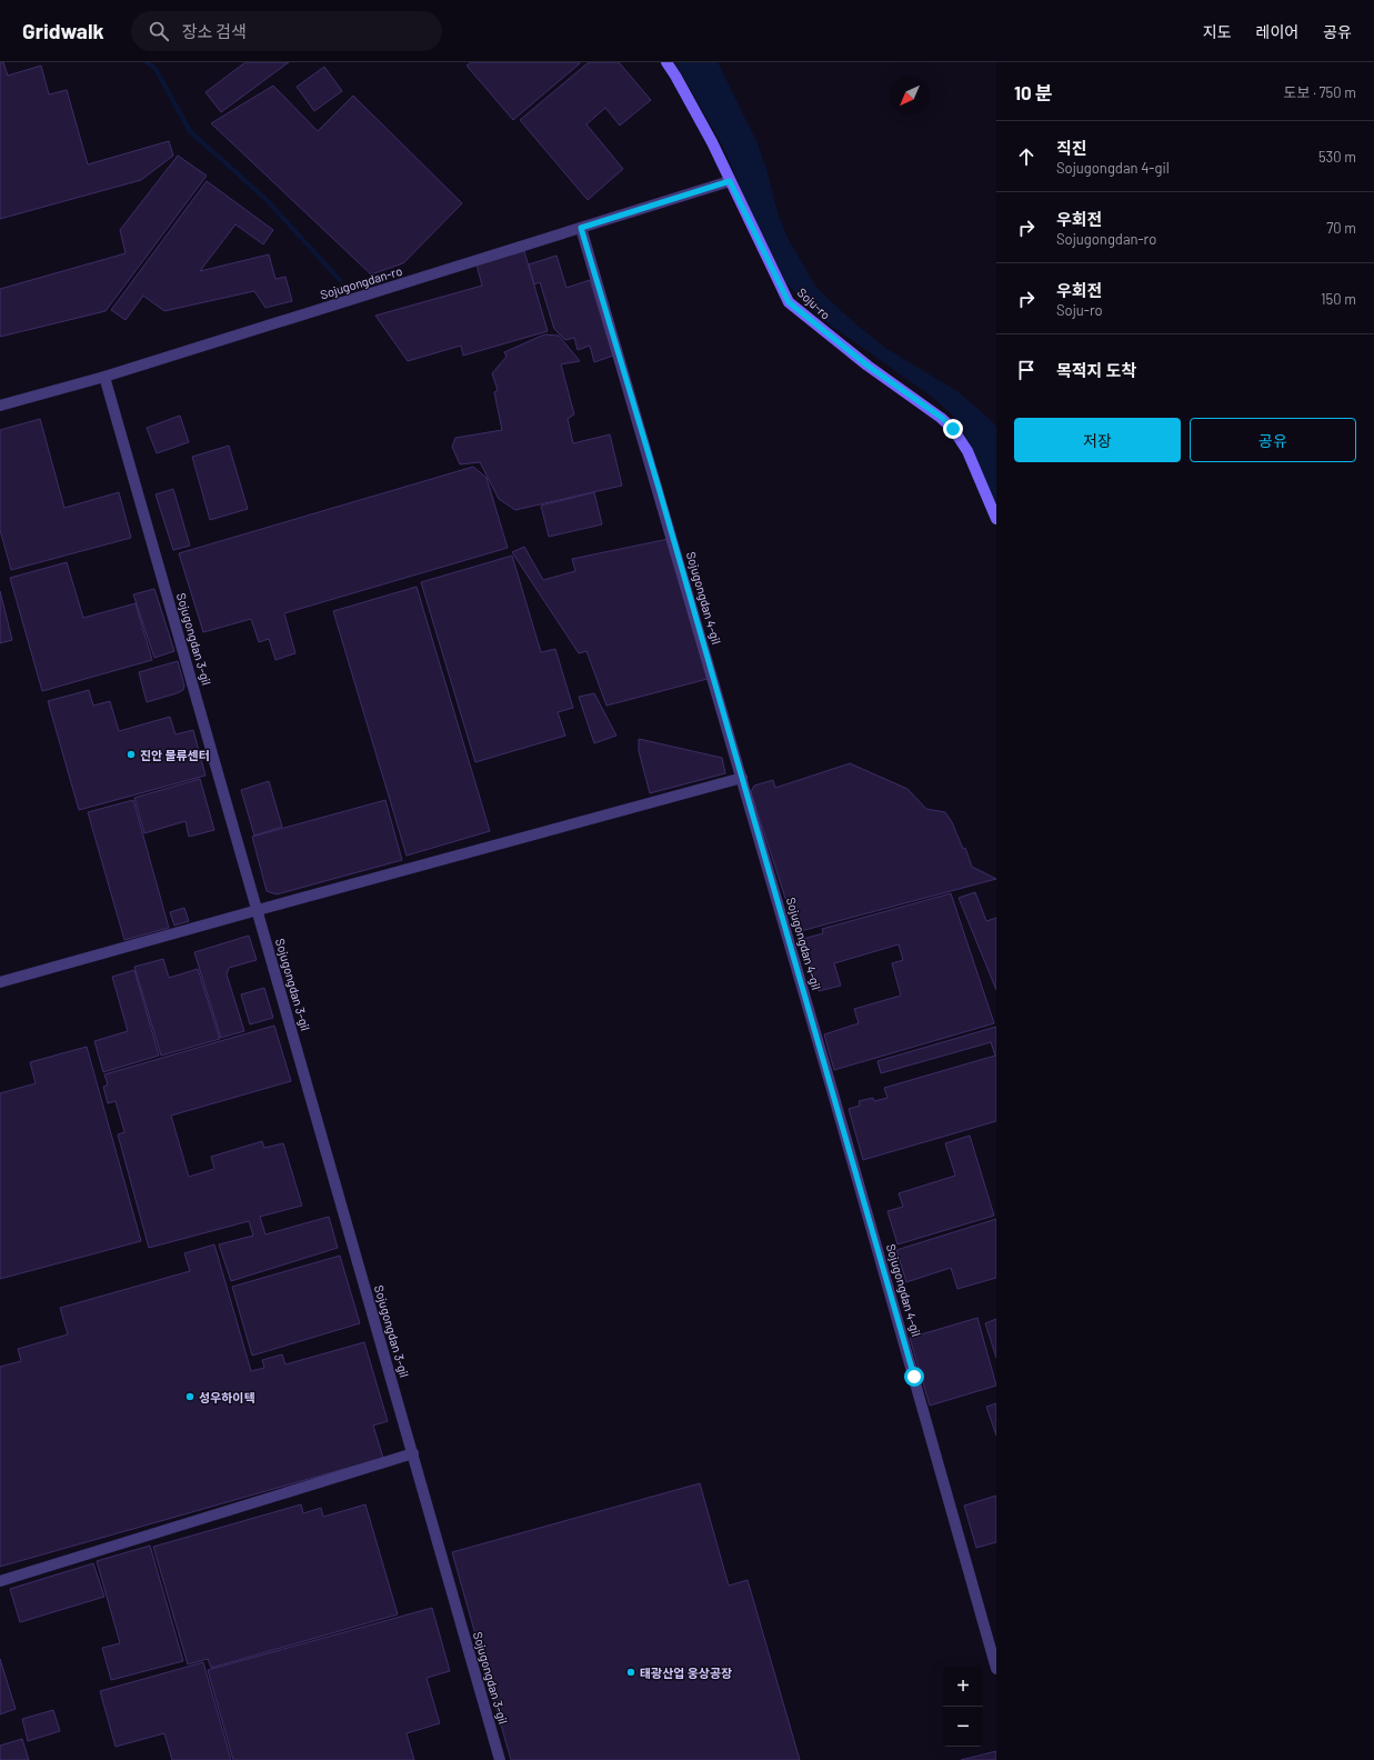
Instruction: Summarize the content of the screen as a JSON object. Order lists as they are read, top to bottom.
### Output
{
  "streets": {
    "street": [
      "Sojugongdan-ro",
      "Soju-ro",
      "Sojugongdan 4-gil",
      "Sojugongdan 3-gil"
    ]
  },
  "crossings": [
    ["Sojugongdan-ro", "Soju-ro"],
    ["Sojugongdan-ro", "Sojugongdan 4-gil"],
    ["Sojugongdan-ro", "Sojugongdan 3-gil"]
  ],
  "places": ["진안 물류센터", "성우하이텍", "태광산업 웅상공장"],
  "north": "bottom left",
  "page": {
    "header": "Gridwalk",
    "search": "장소 검색",
    "nav": ["지도", "레이어", "공유"],
    "heading": ["10 분", "도보 · 750 m"],
    "list": [
      ["직진", "Sojugongdan 4-gil", "530 m"],
      ["우회전", "Sojugongdan-ro", "70 m"],
      ["우회전", "Soju-ro", "150 m"],
      "목적지 도착"
    ],
    "buttons": ["저장", "공유"],
    "map_buttons": ["+", "−"]
  }
}
